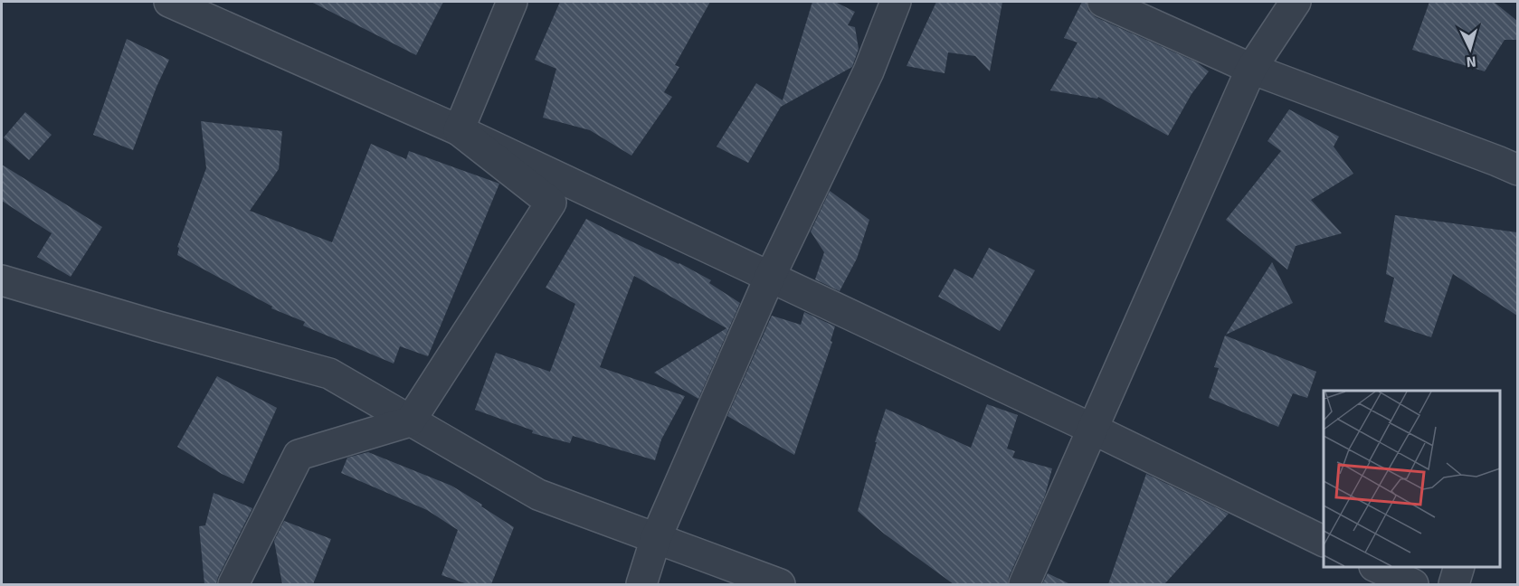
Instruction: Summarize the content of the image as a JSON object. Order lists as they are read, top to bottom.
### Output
{
  "north": "bottom"
}
